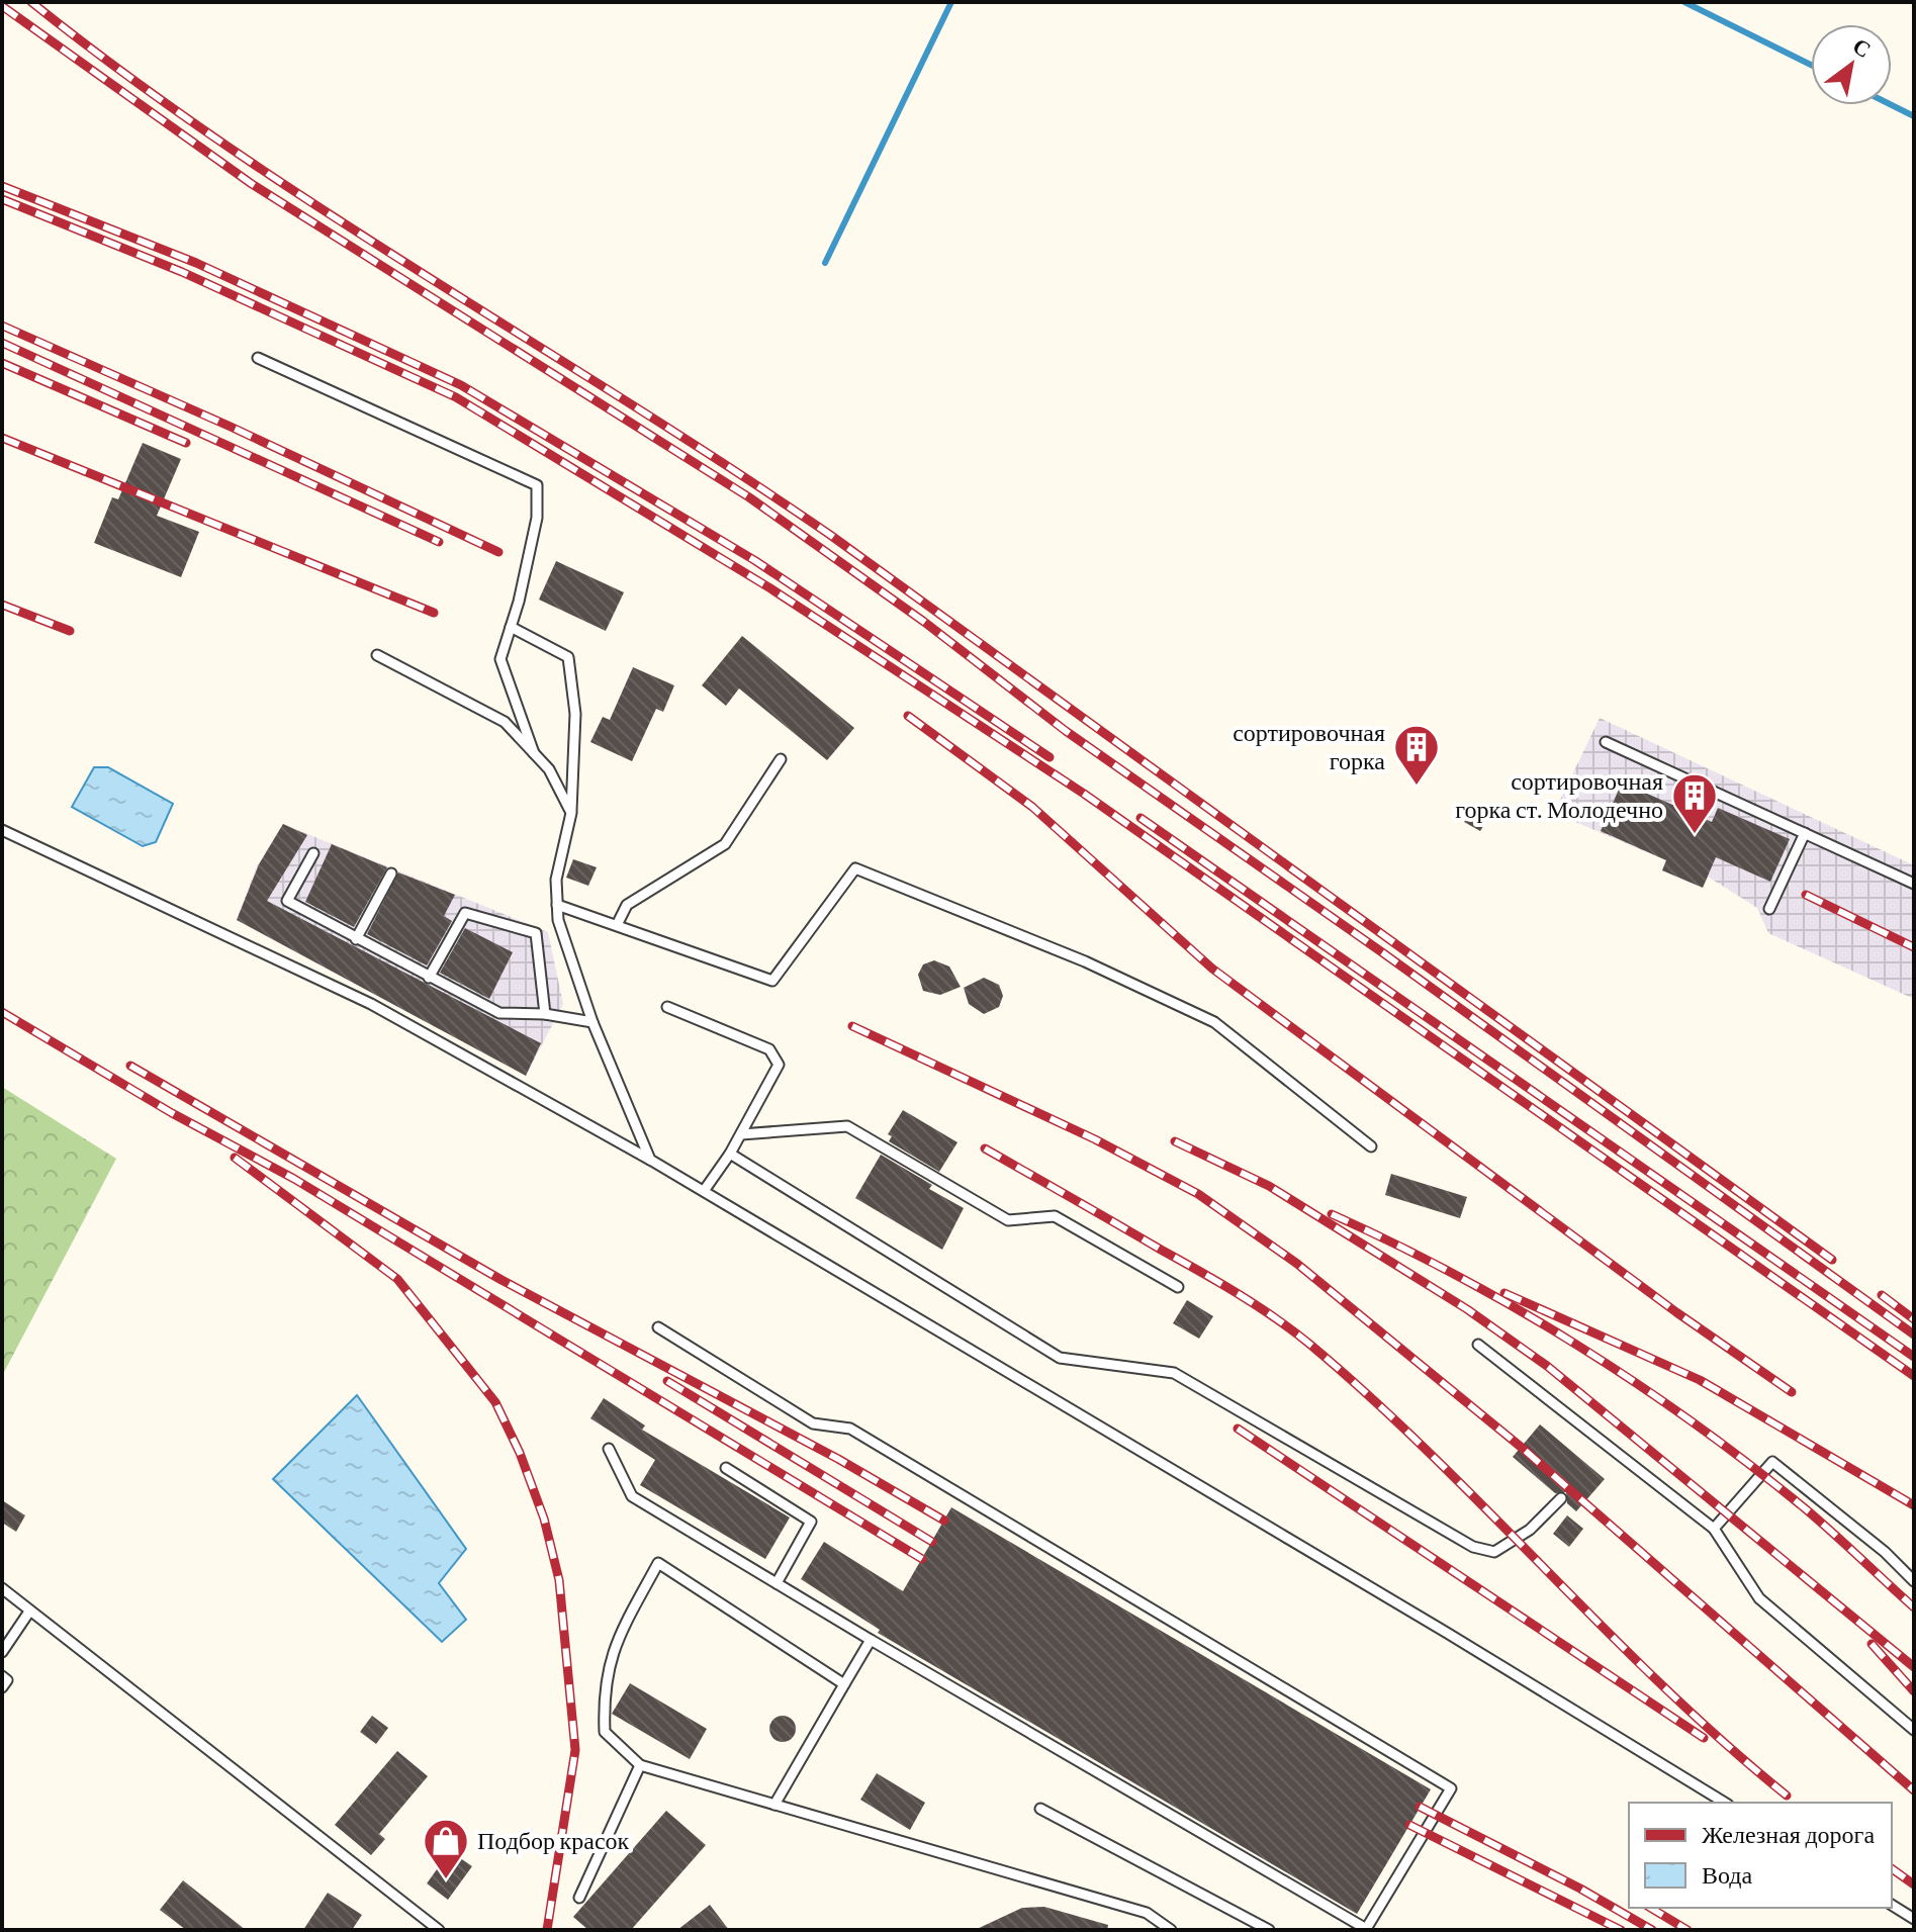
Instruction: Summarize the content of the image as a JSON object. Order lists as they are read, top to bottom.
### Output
{
  "places": {
    "building": ["сортировочная горка", "сортировочная горка ст. Молодечно"],
    "shop": ["Подбор красок"]
  },
  "legend": ["Железная дорога", "Вода"],
  "north": "top right"
}
